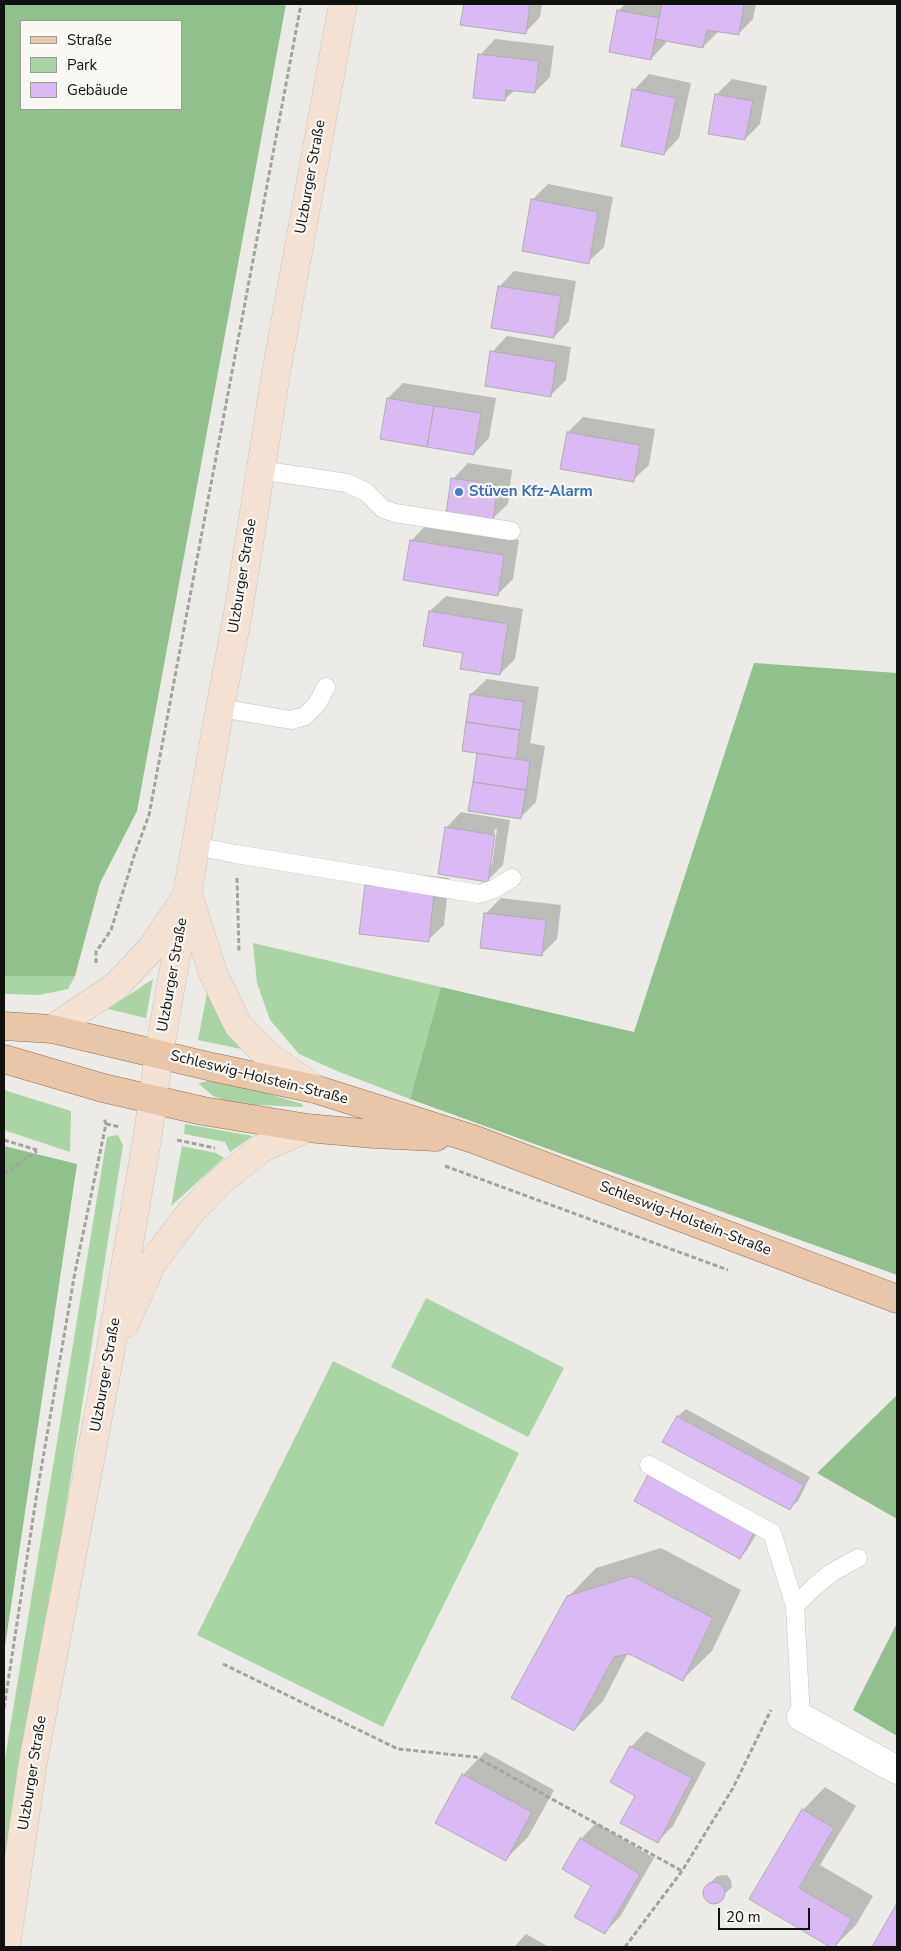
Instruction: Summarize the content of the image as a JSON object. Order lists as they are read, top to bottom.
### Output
{
  "streets": {
    "main road": ["Ulzburger Straße", "Schleswig-Holstein-Straße"]
  },
  "crossings": [
    ["Ulzburger Straße", "Schleswig-Holstein-Straße"]
  ],
  "places": ["Stüven Kfz-Alarm"],
  "legend": ["Straße", "Park", "Gebäude"],
  "scale_bar": "20 m"
}
